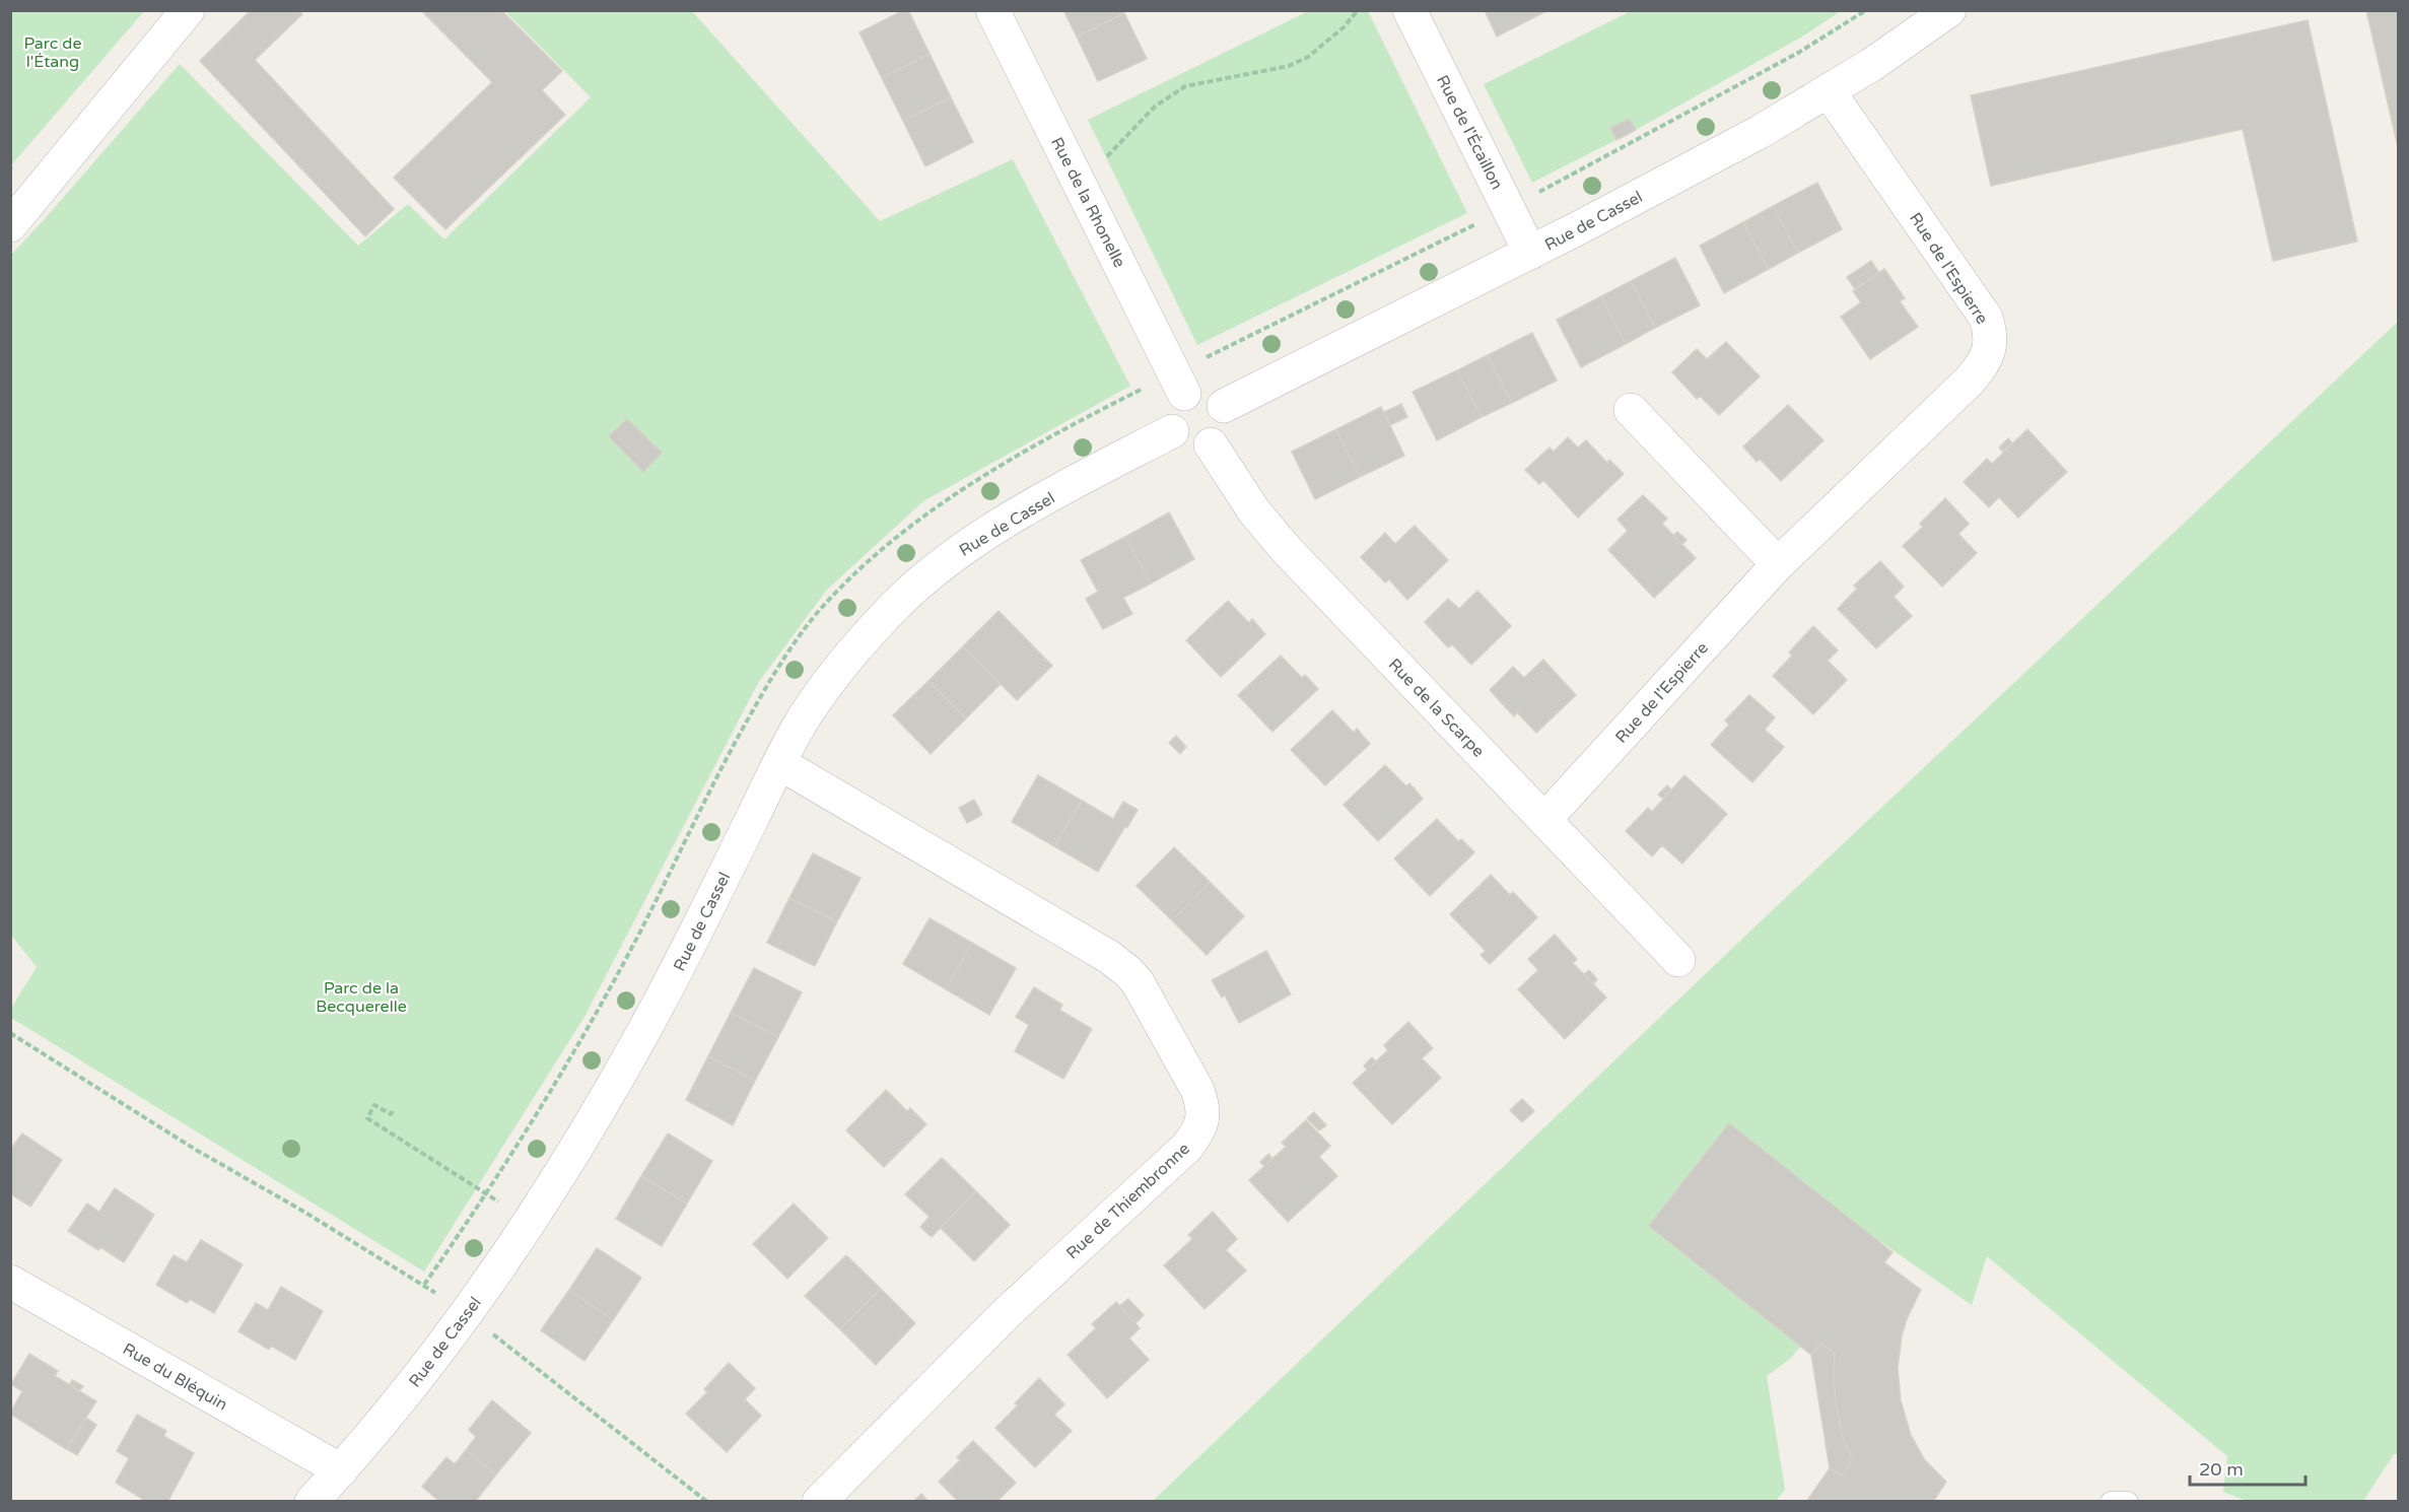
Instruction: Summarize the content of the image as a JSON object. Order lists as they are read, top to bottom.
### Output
{
  "streets": {
    "street": [
      "Rue de l'Écaillon",
      "Rue de la Rhonelle",
      "Rue de Cassel",
      "Rue de l'Espierre",
      "Rue de la Scarpe",
      "Rue de Thiembronne",
      "Rue du Bléquin"
    ]
  },
  "crossings": [
    ["Rue de l'Écaillon", "Rue de Cassel"],
    ["Rue de la Rhonelle", "Rue de Cassel"],
    ["Rue de la Rhonelle", "Rue de la Scarpe"],
    ["Rue de Cassel", "Rue de l'Espierre"],
    ["Rue de Cassel", "Rue de la Scarpe"],
    ["Rue de Cassel", "Rue de Thiembronne"],
    ["Rue de Cassel", "Rue du Bléquin"],
    ["Rue de l'Espierre", "Rue de la Scarpe"]
  ],
  "parks": ["Parc de l'Étang", "Parc de la Becquerelle"],
  "scale_bar": "20 m"
}
